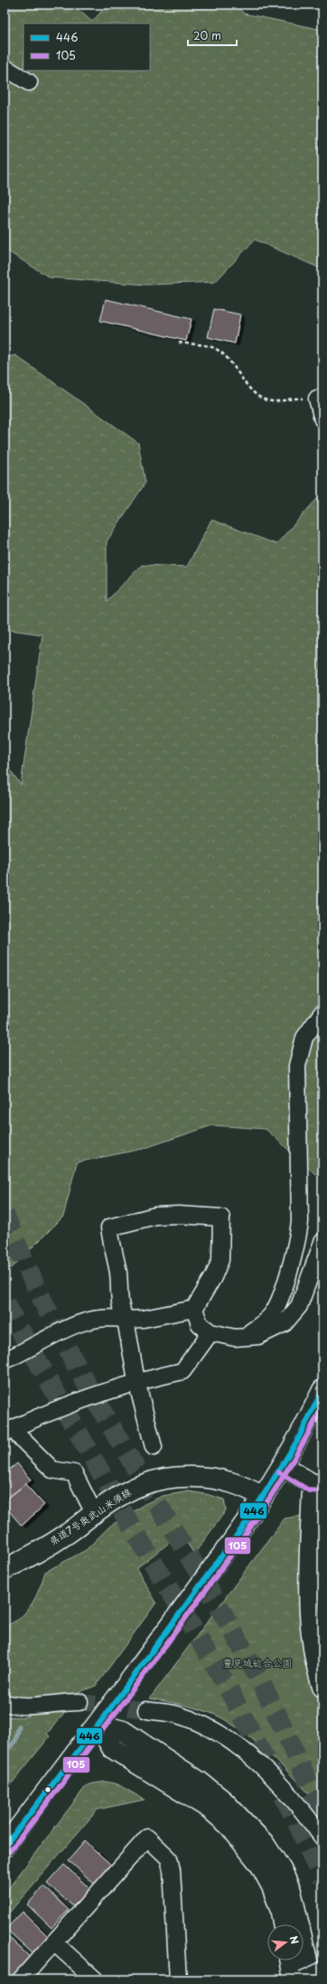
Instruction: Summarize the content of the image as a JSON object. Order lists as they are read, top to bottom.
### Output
{
  "streets": {
    "main road": ["県道7号奥武山米須線"]
  },
  "parks": ["豊見城総合公園"],
  "lines": ["transit line 446", "transit line 105"],
  "legend": ["446", "105"],
  "scale_bar": "20 m",
  "north": "right"
}
